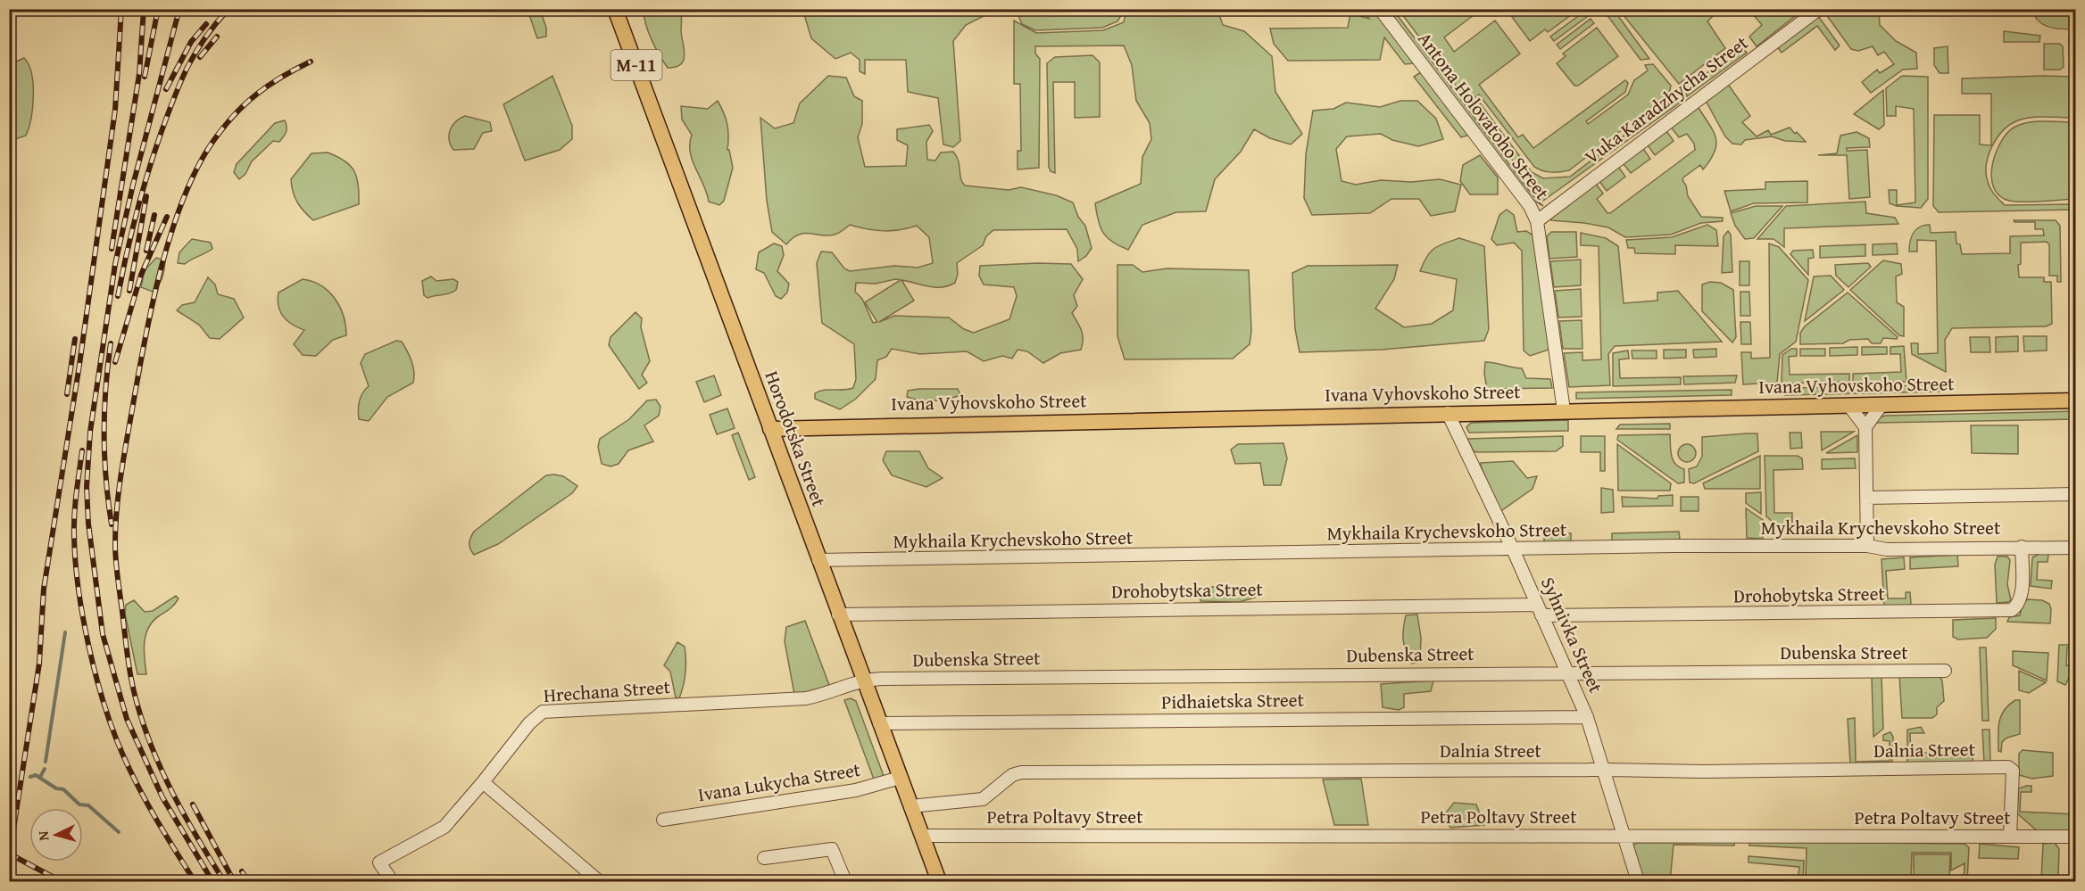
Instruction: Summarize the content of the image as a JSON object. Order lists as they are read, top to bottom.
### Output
{
  "streets": {
    "main road": ["М-11", "Ivana Vyhovskoho Street", "Horodotska Street"],
    "street": [
      "Vuka Karadzhycha Street",
      "Antona Holovatoho Street",
      "Mykhaila Krychevskoho Street",
      "Drohobytska Street",
      "Syhnivka Street",
      "Dubenska Street",
      "Hrechana Street",
      "Pidhaietska Street",
      "Dalnia Street",
      "Ivana Lukycha Street",
      "Petra Poltavy Street"
    ]
  },
  "crossings": [
    ["Vuka Karadzhycha Street", "Antona Holovatoho Street"],
    ["Antona Holovatoho Street", "Ivana Vyhovskoho Street"],
    ["Ivana Vyhovskoho Street", "Horodotska Street"],
    ["Ivana Vyhovskoho Street", "Syhnivka Street"],
    ["Horodotska Street", "Mykhaila Krychevskoho Street"],
    ["Horodotska Street", "Drohobytska Street"],
    ["Horodotska Street", "Dubenska Street"],
    ["Horodotska Street", "Hrechana Street"],
    ["Horodotska Street", "Pidhaietska Street"],
    ["Horodotska Street", "Dalnia Street"],
    ["Horodotska Street", "Ivana Lukycha Street"],
    ["Horodotska Street", "Petra Poltavy Street"],
    ["Mykhaila Krychevskoho Street", "Drohobytska Street"],
    ["Mykhaila Krychevskoho Street", "Syhnivka Street"],
    ["Drohobytska Street", "Syhnivka Street"],
    ["Syhnivka Street", "Dubenska Street"],
    ["Syhnivka Street", "Pidhaietska Street"],
    ["Syhnivka Street", "Dalnia Street"],
    ["Syhnivka Street", "Petra Poltavy Street"],
    ["Dubenska Street", "Hrechana Street"],
    ["Dalnia Street", "Petra Poltavy Street"]
  ],
  "north": "left"
}
